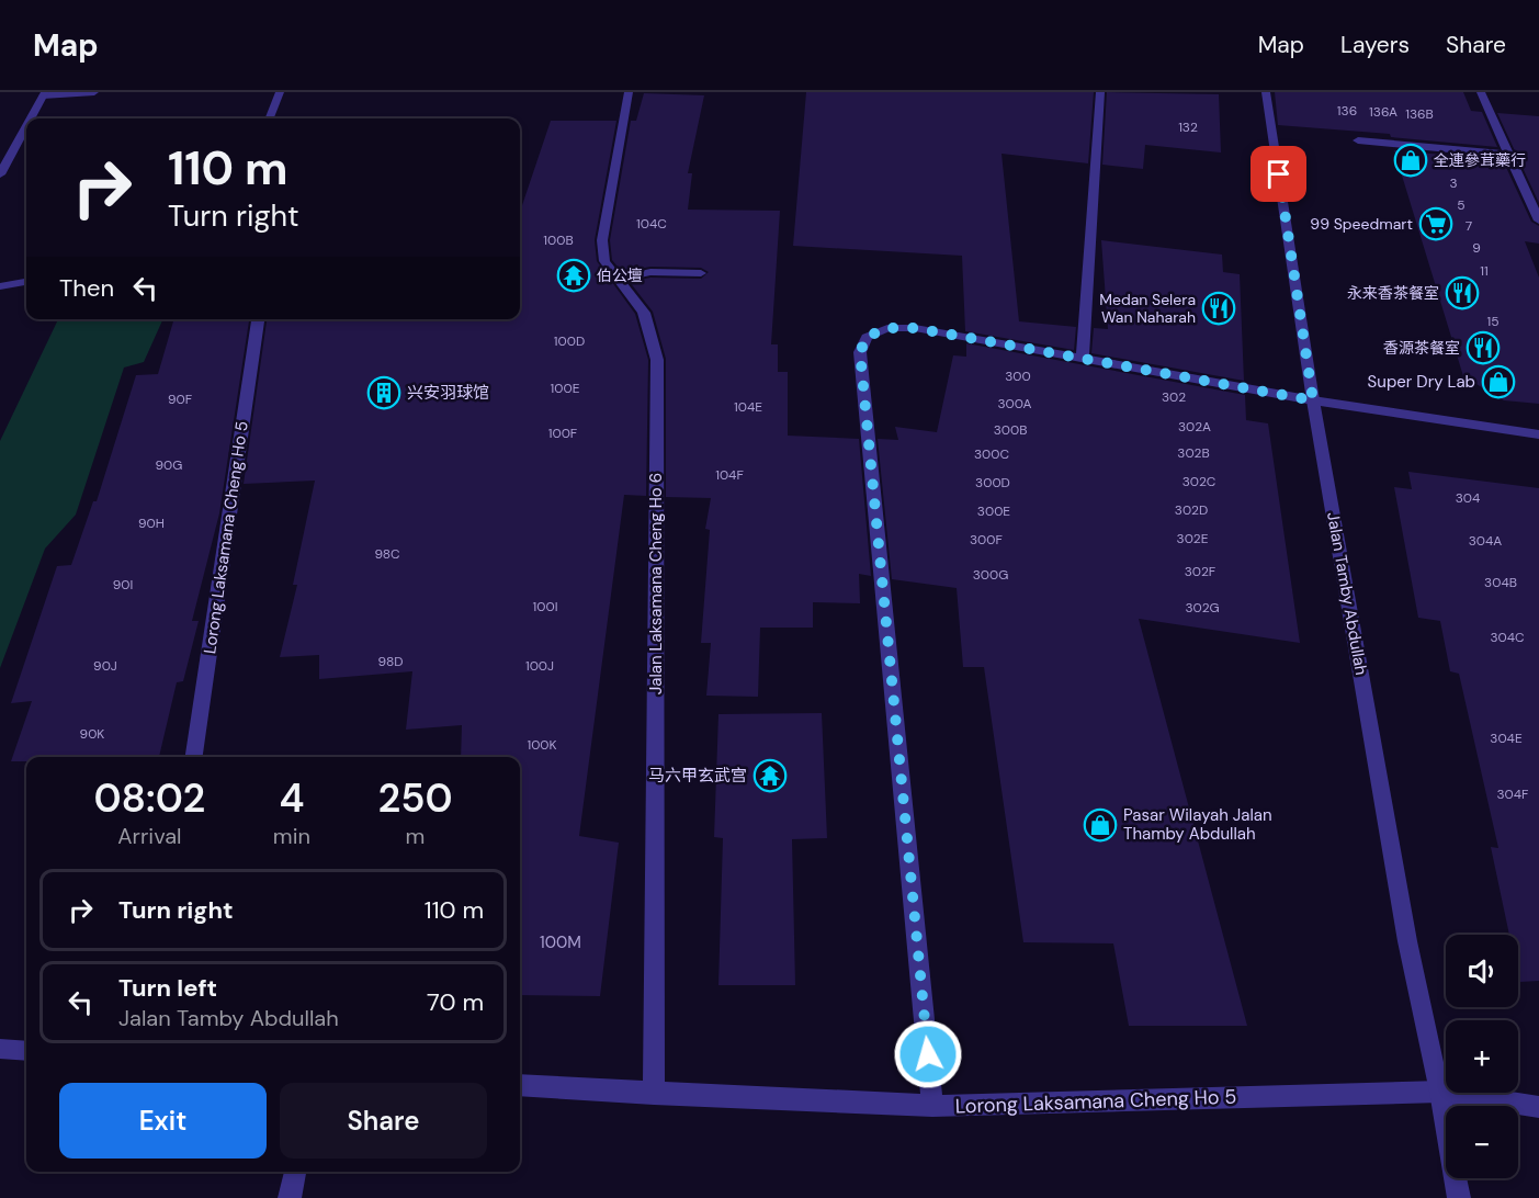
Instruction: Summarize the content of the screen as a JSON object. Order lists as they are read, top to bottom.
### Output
{
  "streets": {
    "street": ["Lorong Laksamana Cheng Ho 5", "Jalan Laksamana Cheng Ho 6", "Jalan Tamby Abdullah"]
  },
  "crossings": [
    ["Lorong Laksamana Cheng Ho 5", "Jalan Laksamana Cheng Ho 6"],
    ["Lorong Laksamana Cheng Ho 5", "Jalan Tamby Abdullah"]
  ],
  "places": {
    "shop": ["全連參茸藥行", "Super Dry Lab", "Pasar Wilayah Jalan Thamby Abdullah"],
    "supermarket": ["99 Speedmart"],
    "temple": ["伯公壇", "马六甲玄武宫"],
    "restaurant": ["永来香茶餐室", "Medan Selera Wan Naharah", "香源茶餐室"],
    "building": ["兴安羽球馆"]
  },
  "house_numbers": [
    "136",
    "136A",
    "136B",
    "132",
    "3",
    "5",
    "104C",
    "7",
    "100B",
    "9",
    "11",
    "15",
    "100D",
    "300",
    "100E",
    "302",
    "90F",
    "300A",
    "104E",
    "302A",
    "300B",
    "100F",
    "302B",
    "300C",
    "90G",
    "104F",
    "302C",
    "300D",
    "304",
    "302D",
    "300E",
    "90H",
    "302E",
    "300F",
    "304A",
    "98C",
    "302F",
    "300G",
    "304B",
    "90I",
    "100I",
    "302G",
    "304C",
    "98D",
    "90J",
    "100J",
    "90K",
    "304E",
    "100K",
    "304F",
    "100M"
  ],
  "page": {
    "header": "Map",
    "nav": ["Map", "Layers", "Share"],
    "turn": ["110 m", "Turn right"],
    "then": "Then",
    "eta": [
      "08:02",
      "Arrival",
      "4",
      "min",
      "250",
      "m"
    ],
    "list": [
      {
        "name": "Turn right",
        "value": "110 m"
      },
      {
        "name": "Turn left",
        "note": "Jalan Tamby Abdullah",
        "value": "70 m"
      }
    ],
    "map_buttons": ["+", "−"],
    "buttons": ["Exit", "Share"]
  }
}
